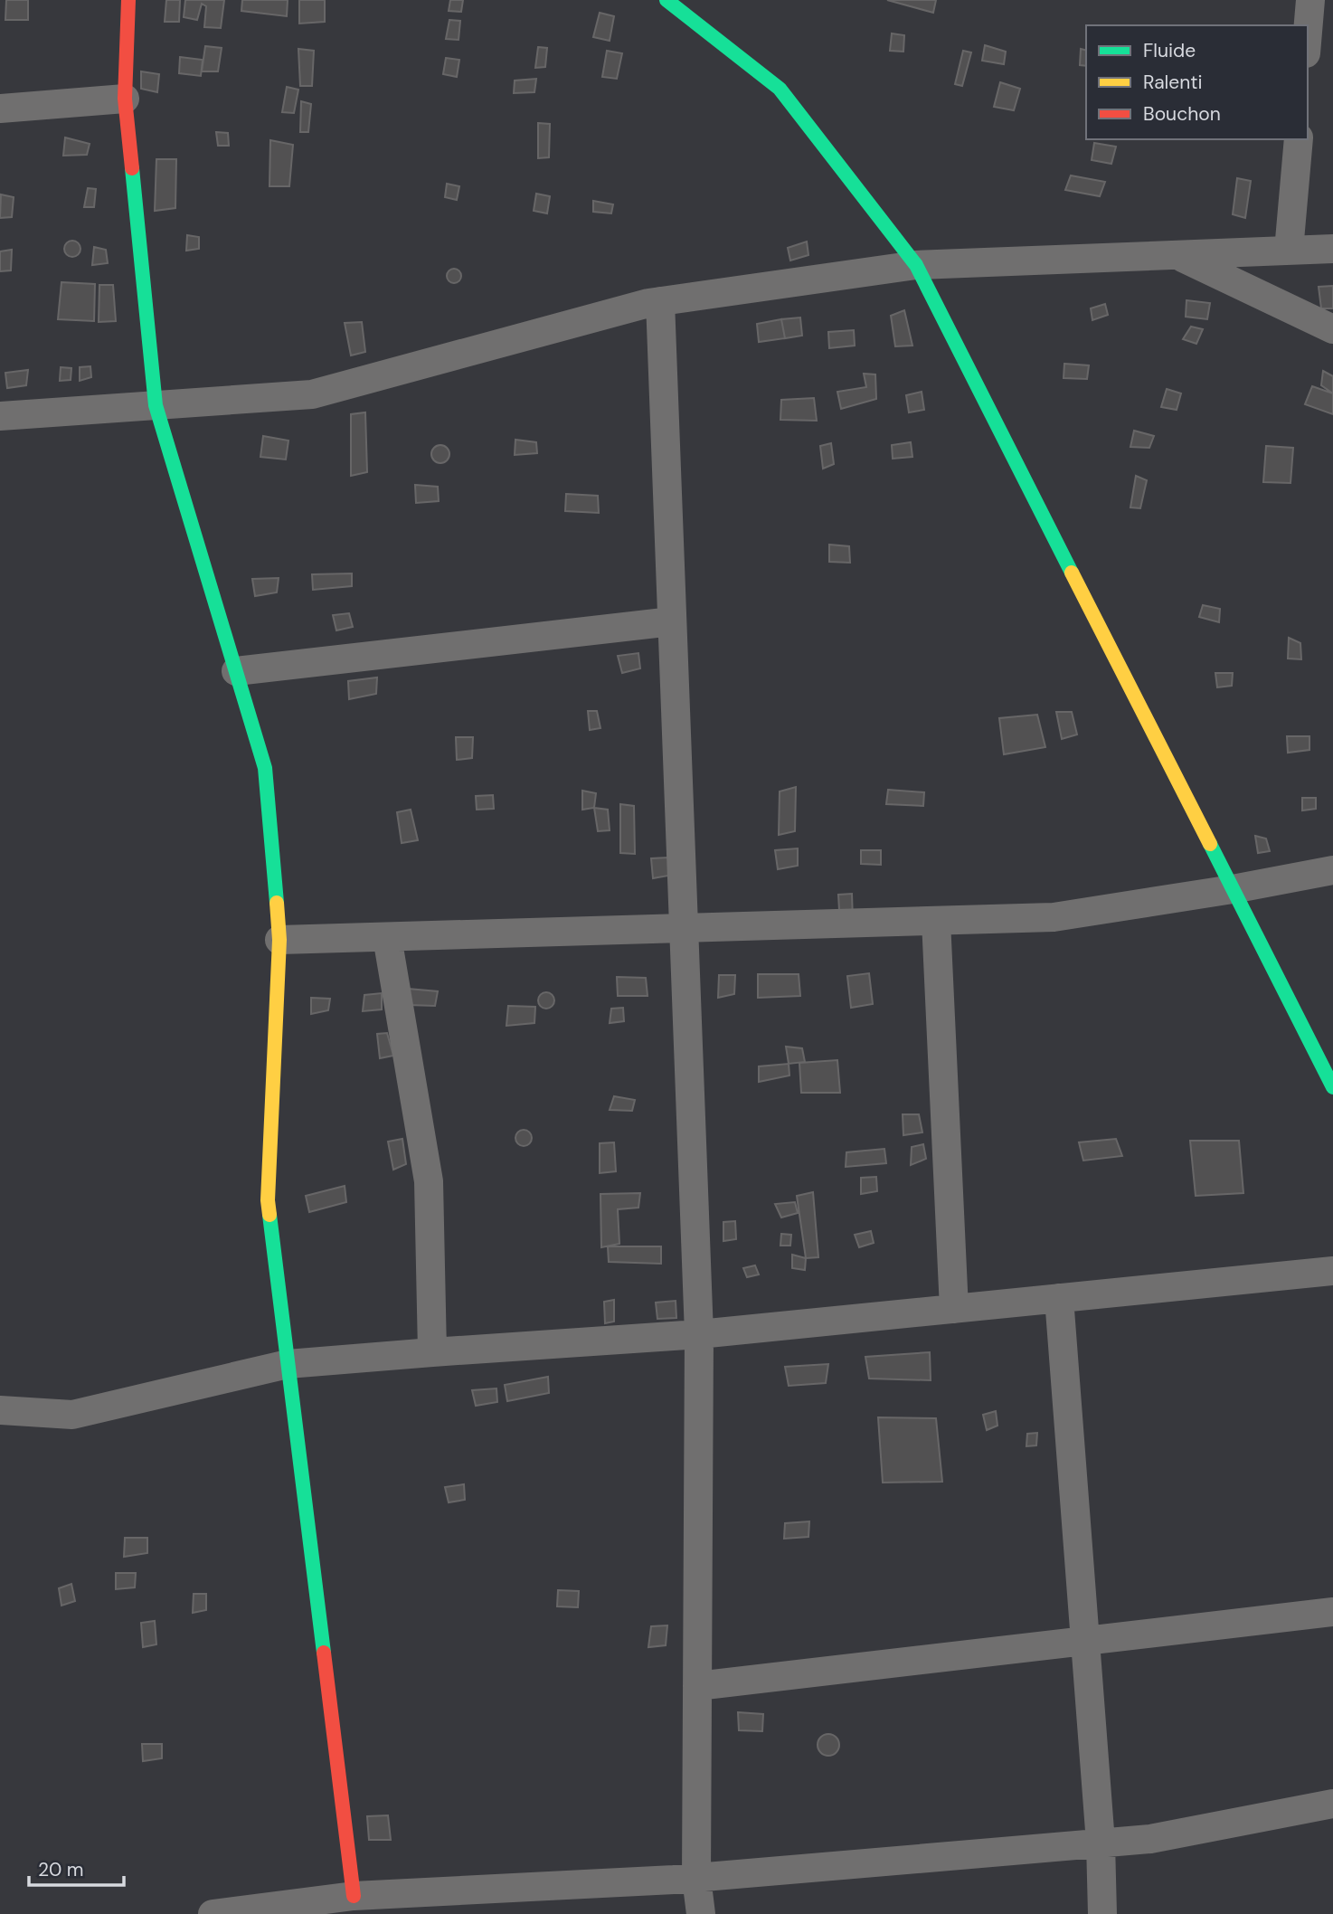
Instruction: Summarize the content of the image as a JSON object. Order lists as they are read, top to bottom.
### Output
{
  "legend": ["Fluide", "Ralenti", "Bouchon"],
  "scale_bar": "20 m"
}
